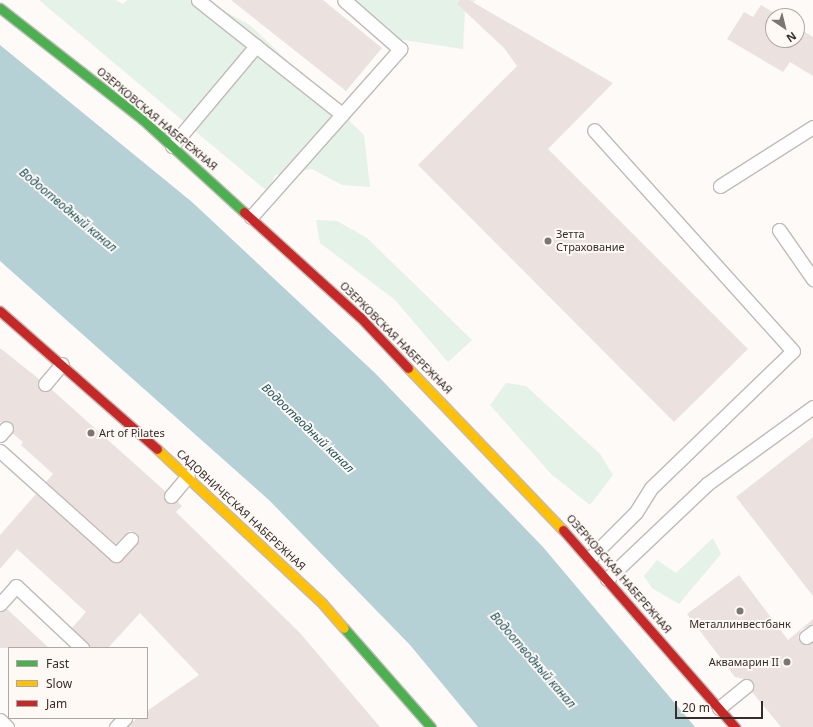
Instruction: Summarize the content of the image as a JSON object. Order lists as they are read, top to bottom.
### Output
{
  "streets": {
    "street": ["ОЗЕРКОВСКАЯ НАБЕРЕЖНАЯ", "САДОВНИЧЕСКАЯ НАБЕРЕЖНАЯ"]
  },
  "water": ["Водоотводный канал"],
  "places": [
    "Зетта Страхование",
    "Art of Pilates",
    "Металлинвестбанк",
    "Аквамарин II"
  ],
  "legend": ["Fast", "Slow", "Jam"],
  "scale_bar": "20 m",
  "north": "bottom right"
}
